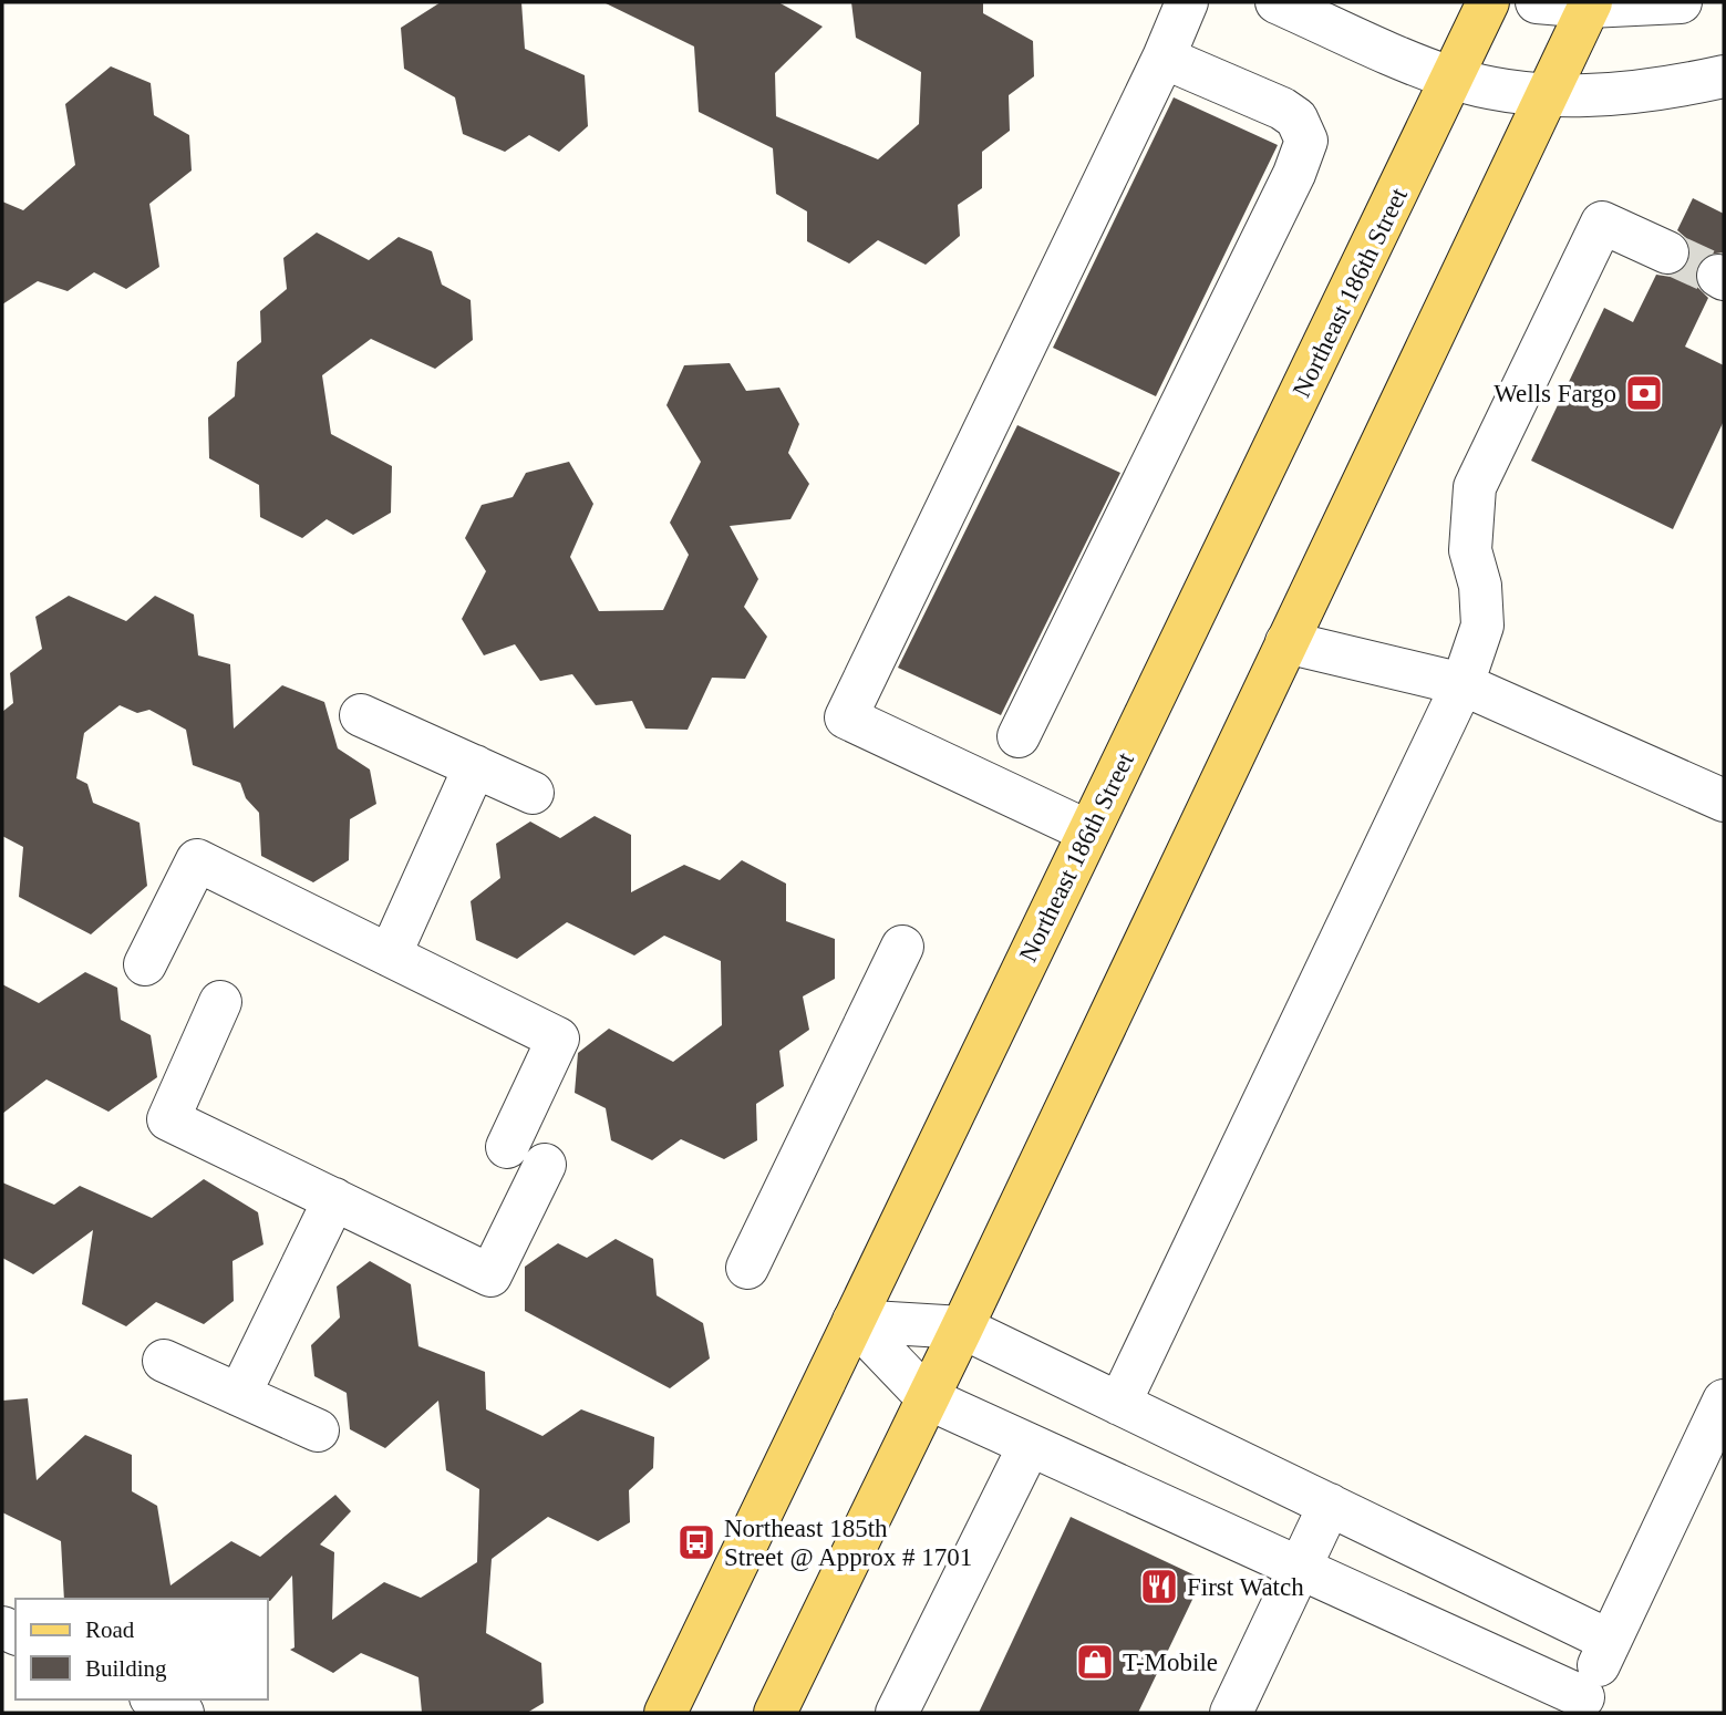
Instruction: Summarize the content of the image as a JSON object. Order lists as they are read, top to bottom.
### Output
{
  "streets": {
    "main road": ["Northeast 186th Street"]
  },
  "places": {
    "bank": ["Wells Fargo"],
    "bus stop": ["Northeast 185th Street @ Approx # 1701"],
    "restaurant": ["First Watch"],
    "shop": ["T-Mobile"]
  },
  "legend": ["Road", "Building"]
}
